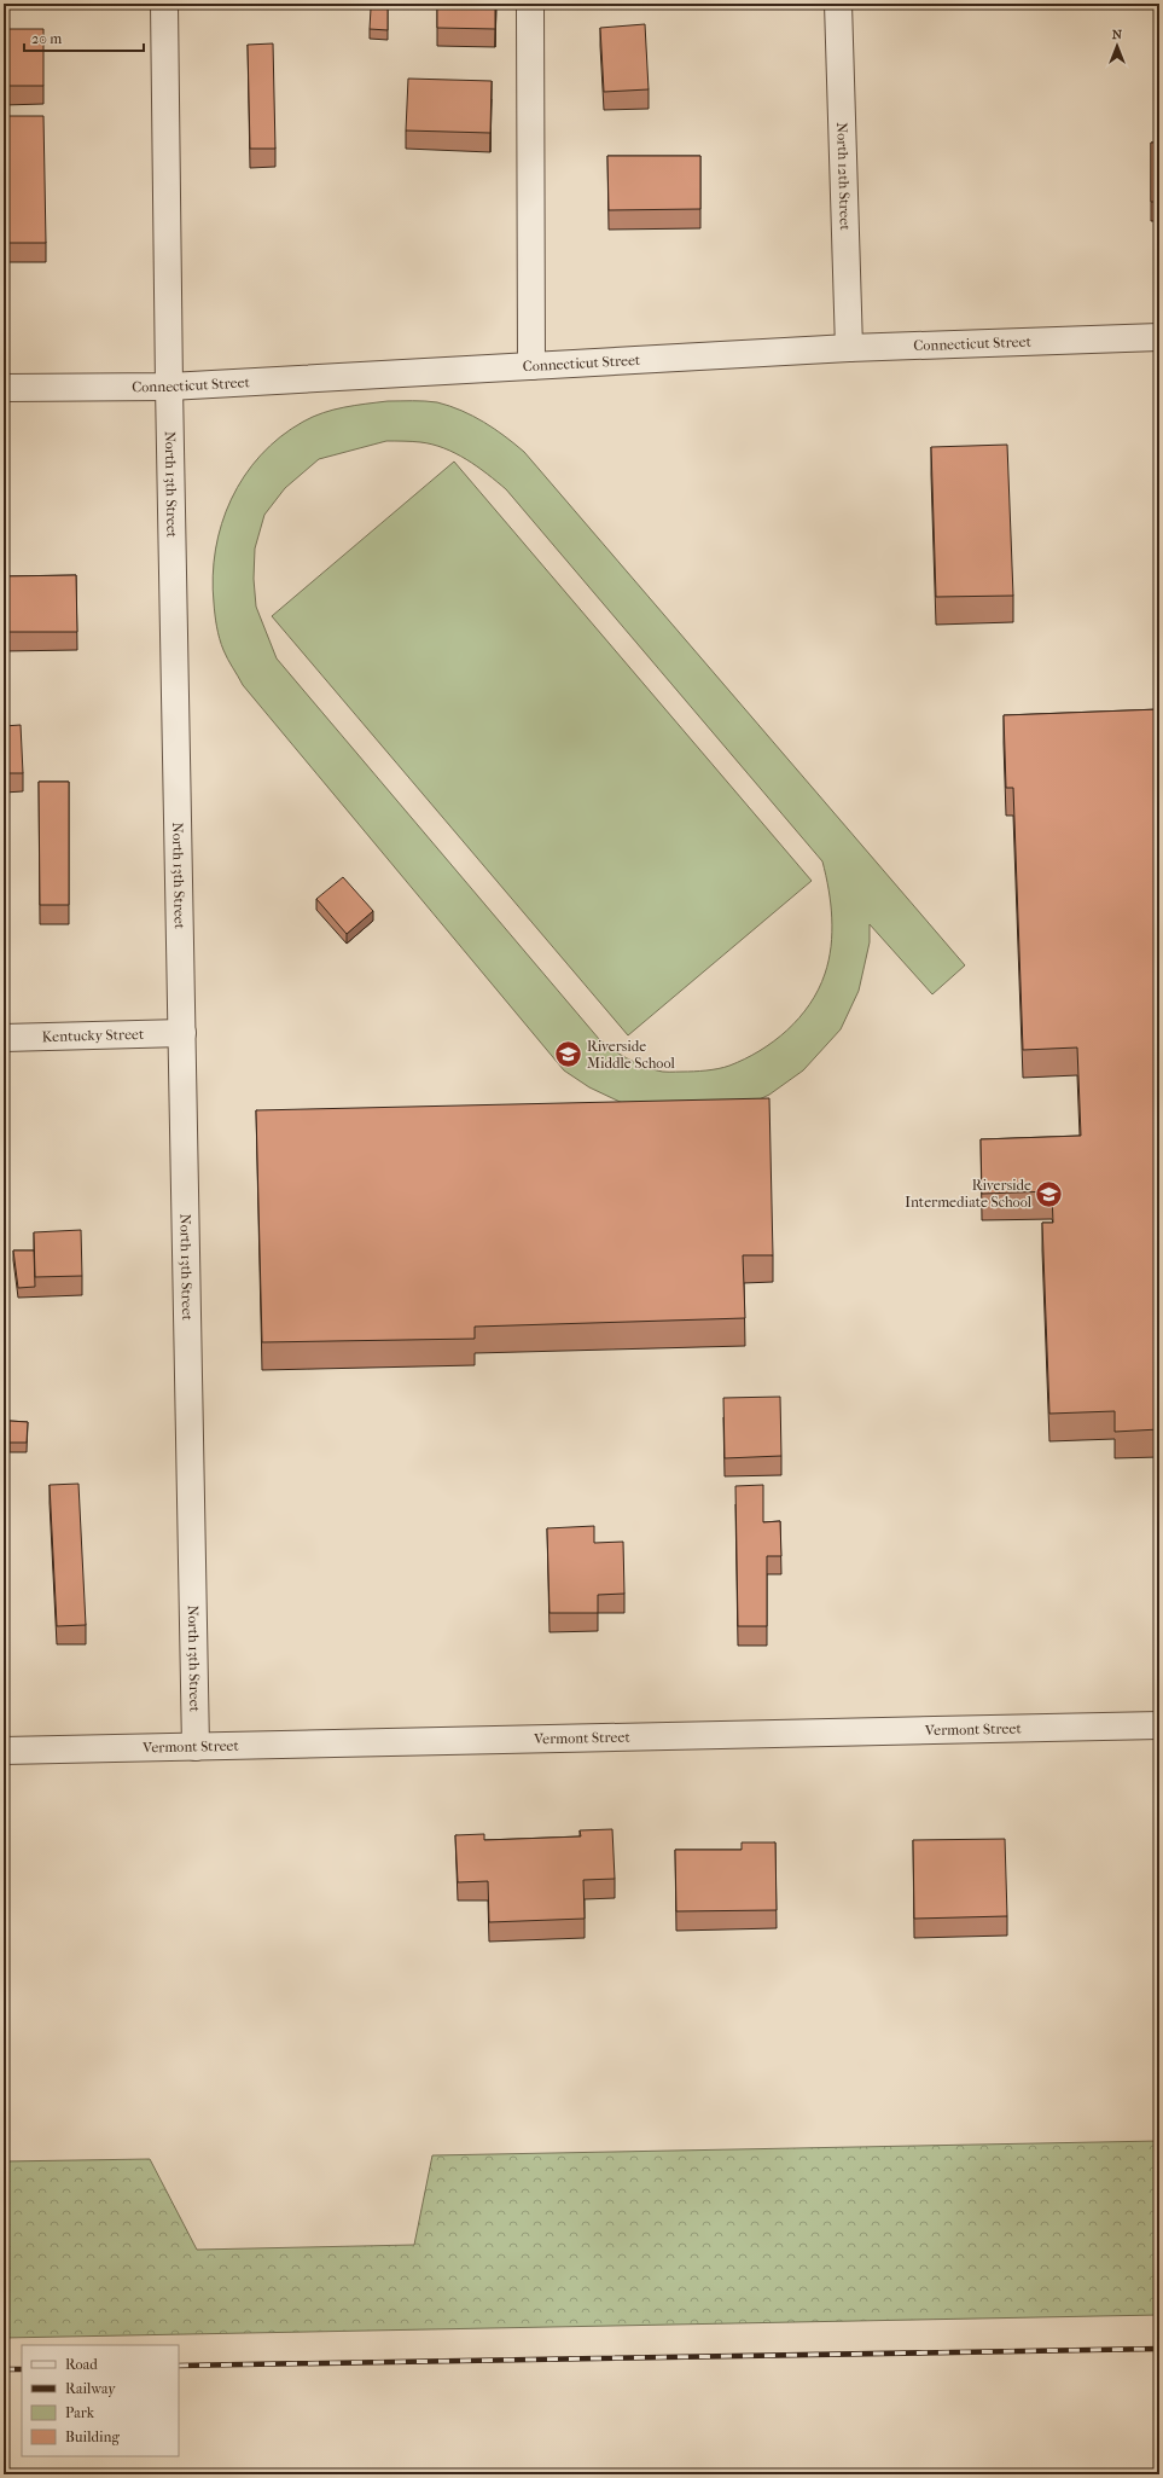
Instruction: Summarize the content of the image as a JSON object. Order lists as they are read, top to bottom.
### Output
{
  "streets": {
    "street": [
      "North 12th Street",
      "Connecticut Street",
      "North 13th Street",
      "Kentucky Street",
      "Vermont Street"
    ]
  },
  "crossings": [
    ["North 12th Street", "Connecticut Street"],
    ["Connecticut Street", "North 13th Street"],
    ["North 13th Street", "Kentucky Street"],
    ["North 13th Street", "Vermont Street"]
  ],
  "places": {
    "school or university": ["Riverside Middle School", "Riverside Intermediate School"]
  },
  "legend": [
    "Road",
    "Railway",
    "Park",
    "Building"
  ],
  "scale_bar": "20 m",
  "north": "top"
}
